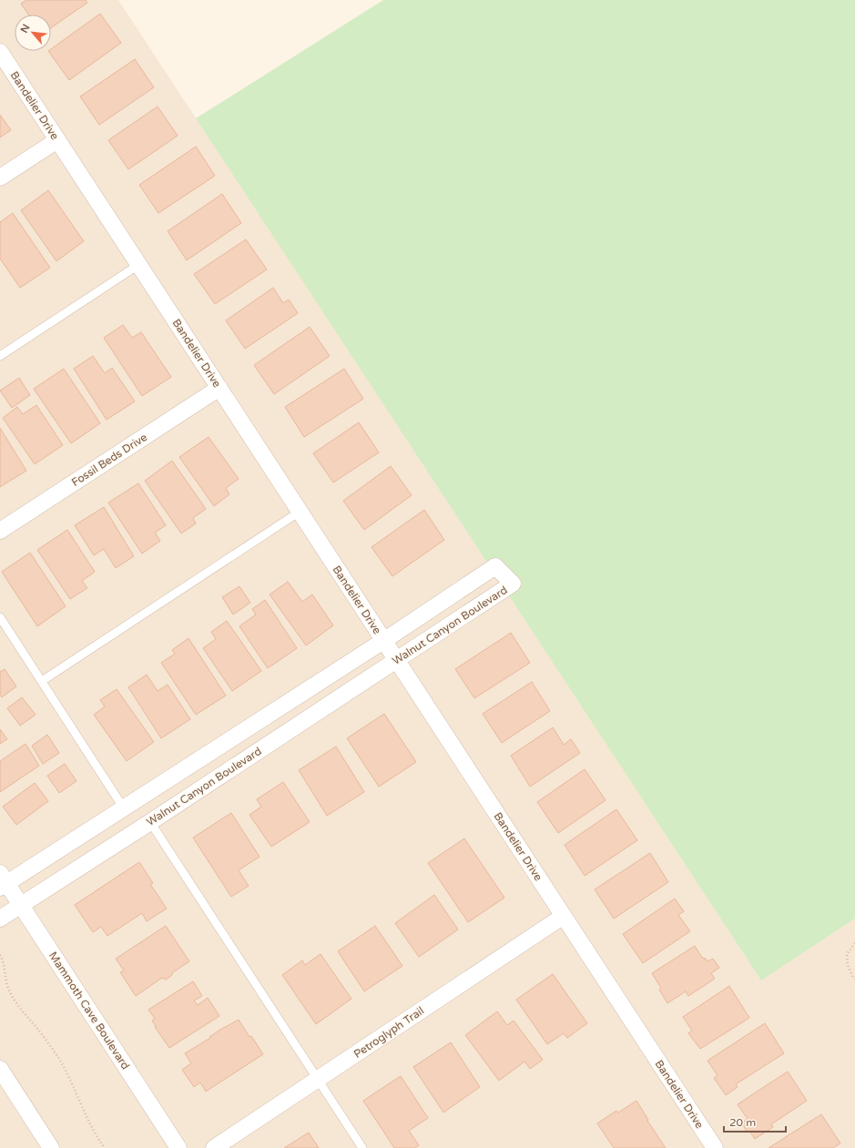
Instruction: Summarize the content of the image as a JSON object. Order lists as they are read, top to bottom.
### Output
{
  "streets": {
    "street": [
      "Bandelier Drive",
      "Fossil Beds Drive",
      "Walnut Canyon Boulevard",
      "Mammoth Cave Boulevard",
      "Petroglyph Trail"
    ]
  },
  "crossings": [
    ["Bandelier Drive", "Fossil Beds Drive"],
    ["Bandelier Drive", "Walnut Canyon Boulevard"],
    ["Bandelier Drive", "Petroglyph Trail"],
    ["Walnut Canyon Boulevard", "Mammoth Cave Boulevard"]
  ],
  "scale_bar": "20 m",
  "north": "top left"
}
